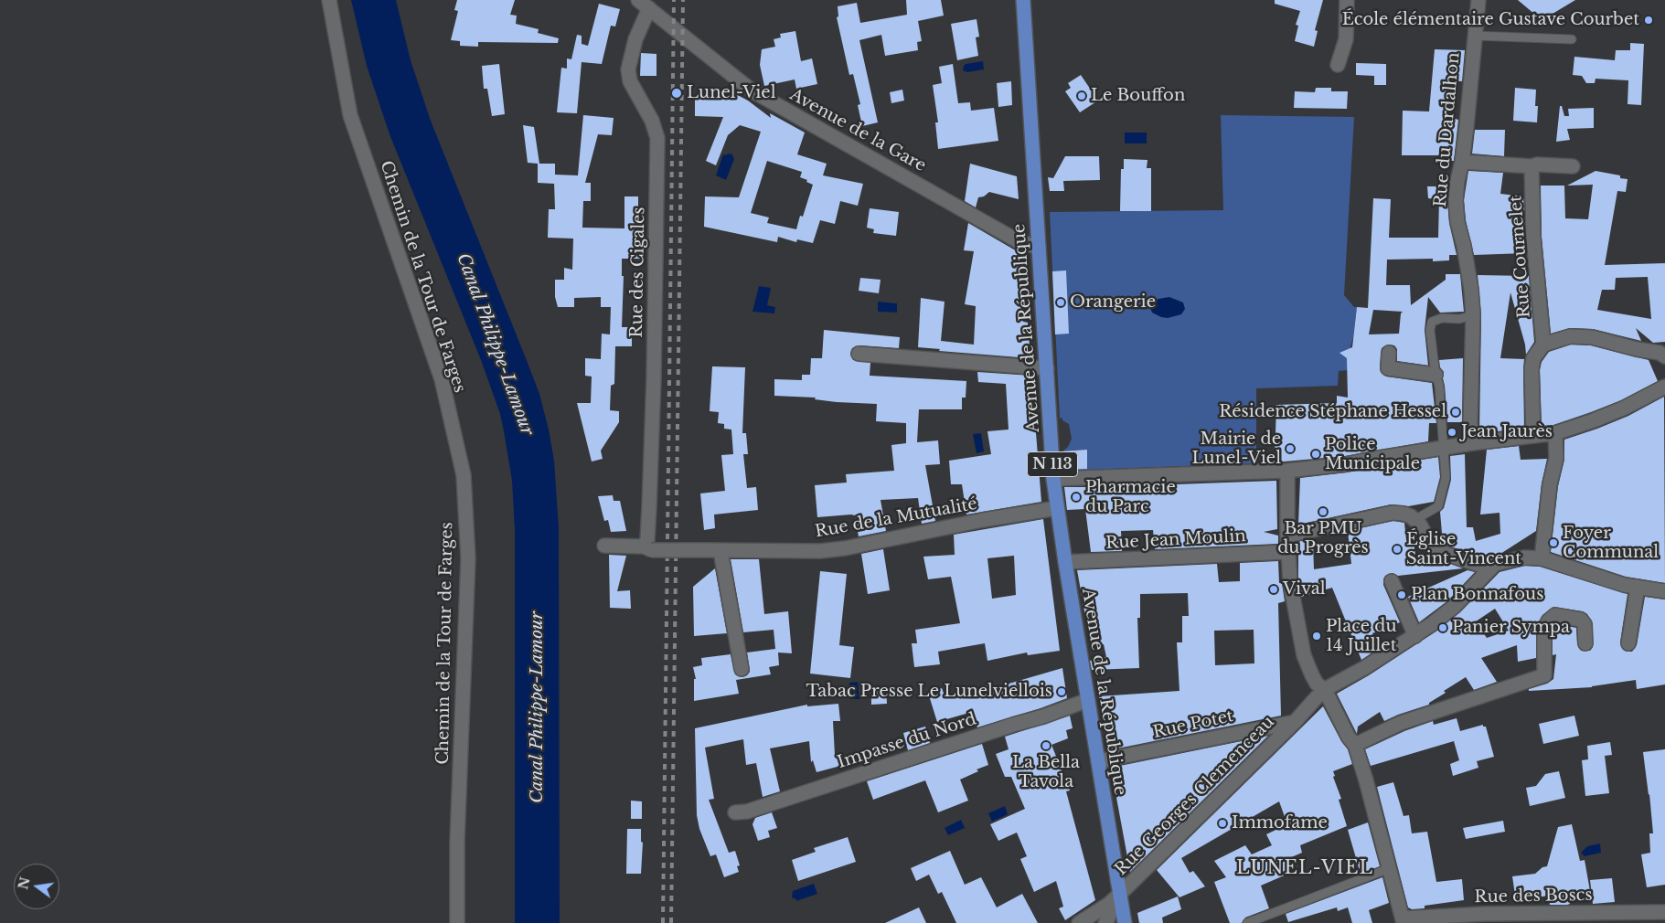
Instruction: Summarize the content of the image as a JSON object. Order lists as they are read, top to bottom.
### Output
{
  "streets": {
    "main road": ["Avenue de la République", "N 113"],
    "street": [
      "Rue du Dardalhon",
      "Avenue de la Gare",
      "Rue Cournelet",
      "Rue des Cigales",
      "Chemin de la Tour de Farges",
      "Rue de la Mutualité",
      "Rue Jean Moulin",
      "Rue Potet",
      "Impasse du Nord",
      "Rue Georges Clemenceau",
      "Rue des Boscs"
    ]
  },
  "crossings": [
    ["Avenue de la Gare", "Rue des Cigales"],
    ["Avenue de la Gare", "Avenue de la République"],
    ["Rue des Cigales", "Rue de la Mutualité"],
    ["Avenue de la République", "Rue de la Mutualité"],
    ["Avenue de la République", "Rue Jean Moulin"],
    ["Avenue de la République", "Rue Potet"],
    ["Avenue de la République", "Impasse du Nord"],
    ["Avenue de la République", "Rue Georges Clemenceau"],
    ["Rue Potet", "Rue Georges Clemenceau"]
  ],
  "districts": ["LUNEL-VIEL"],
  "water": ["Canal Philippe-Lamour"],
  "places": [
    "École élémentaire Gustave Courbet",
    "Lunel-Viel",
    "Le Bouffon",
    "Orangerie",
    "Résidence Stéphane Hessel",
    "Jean Jaurès",
    "Mairie de Lunel-Viel",
    "Police Municipale",
    "Pharmacie du Parc",
    "Bar PMU du Progrès",
    "Foyer Communal",
    "Église Saint-Vincent",
    "Vival",
    "Plan Bonnafous",
    "Panier Sympa",
    "Place du 14 Juillet",
    "Tabac Presse Le Lunelviellois",
    "La Bella Tavola",
    "Immofame"
  ],
  "north": "left"
}
